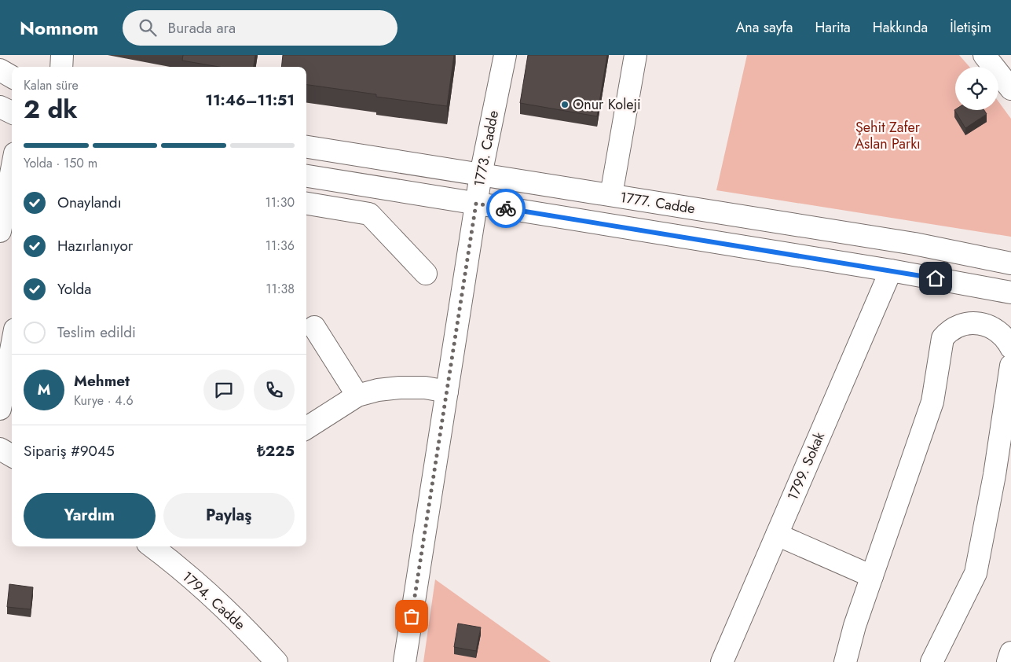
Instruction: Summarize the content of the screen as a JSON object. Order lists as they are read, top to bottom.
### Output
{
  "streets": {
    "street": [
      "1773. Cadde",
      "1777. Cadde",
      "1799. Sokak",
      "1794. Cadde"
    ]
  },
  "crossings": [
    ["1773. Cadde", "1777. Cadde"]
  ],
  "parks": ["Şehit Zafer Aslan Parkı"],
  "places": ["Onur Koleji"],
  "page": {
    "header": "Nomnom",
    "search": "Burada ara",
    "nav": [
      "Ana sayfa",
      "Harita",
      "Hakkında",
      "İletişim"
    ],
    "heading": ["2 dk", "Kalan süre", "11:46–11:51"],
    "panel": [
      "Mehmet",
      "Kurye · 4.6",
      "Sipariş #9045",
      "₺225"
    ],
    "bar": "Yolda · 150 m",
    "list": [
      ["Onaylandı", "11:30"],
      ["Hazırlanıyor", "11:36"],
      ["Yolda", "11:38"],
      "Teslim edildi"
    ],
    "round": "M",
    "buttons": ["Yardım", "Paylaş"]
  }
}
